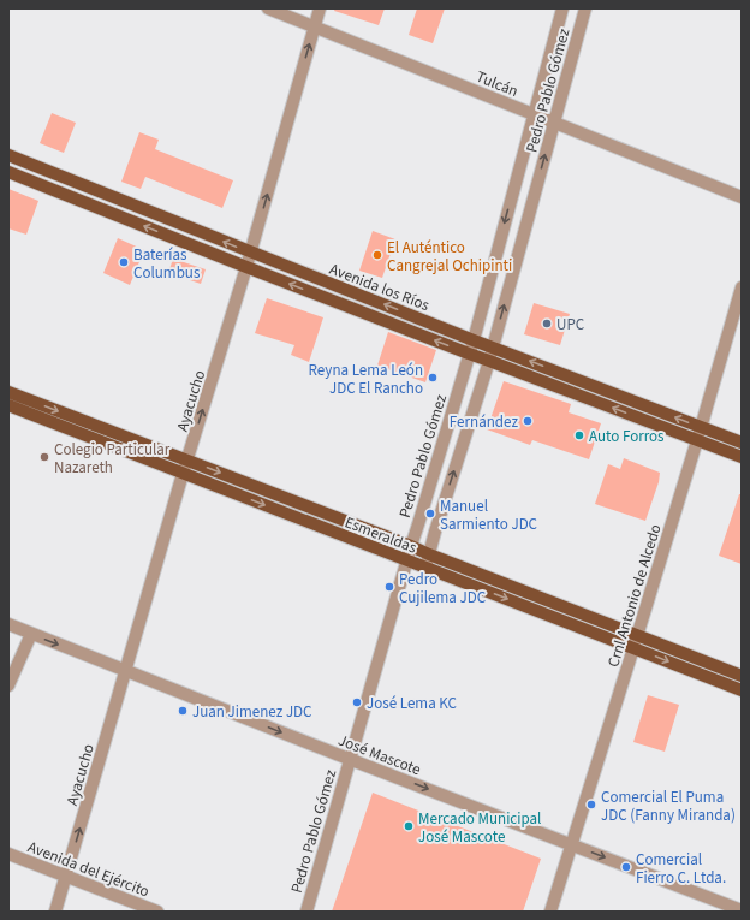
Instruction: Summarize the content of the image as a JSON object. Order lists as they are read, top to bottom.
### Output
{
  "streets": {
    "main road": ["Avenida los Ríos", "Esmeraldas"],
    "street": [
      "Tulcán",
      "Pedro Pablo Gómez",
      "Ayacucho",
      "Crnl Antonio de Alcedo",
      "José Mascote",
      "Avenida del Ejército"
    ]
  },
  "crossings": [
    ["Tulcán", "Pedro Pablo Gómez"],
    ["Tulcán", "Ayacucho"],
    ["Pedro Pablo Gómez", "Avenida los Ríos"],
    ["Pedro Pablo Gómez", "Esmeraldas"],
    ["Pedro Pablo Gómez", "José Mascote"],
    ["Avenida los Ríos", "Ayacucho"],
    ["Avenida los Ríos", "Crnl Antonio de Alcedo"],
    ["Ayacucho", "Esmeraldas"],
    ["Ayacucho", "José Mascote"],
    ["Ayacucho", "Avenida del Ejército"],
    ["Esmeraldas", "Crnl Antonio de Alcedo"],
    ["Crnl Antonio de Alcedo", "José Mascote"]
  ],
  "one_way": ["Avenida los Ríos", "Ayacucho", "José Mascote"],
  "places": [
    "El Auténtico Cangrejal Ochipinti",
    "Baterías Columbus",
    "UPC",
    "Reyna Lema León JDC El Rancho",
    "Fernández",
    "Auto Forros",
    "Colegio Particular Nazareth",
    "Manuel Sarmiento JDC",
    "Pedro Cujilema JDC",
    "José Lema KC",
    "Juan Jimenez JDC",
    "Comercial El Puma JDC (Fanny Miranda)",
    "Mercado Municipal José Mascote",
    "Comercial Fierro C. Ltda."
  ]
}
